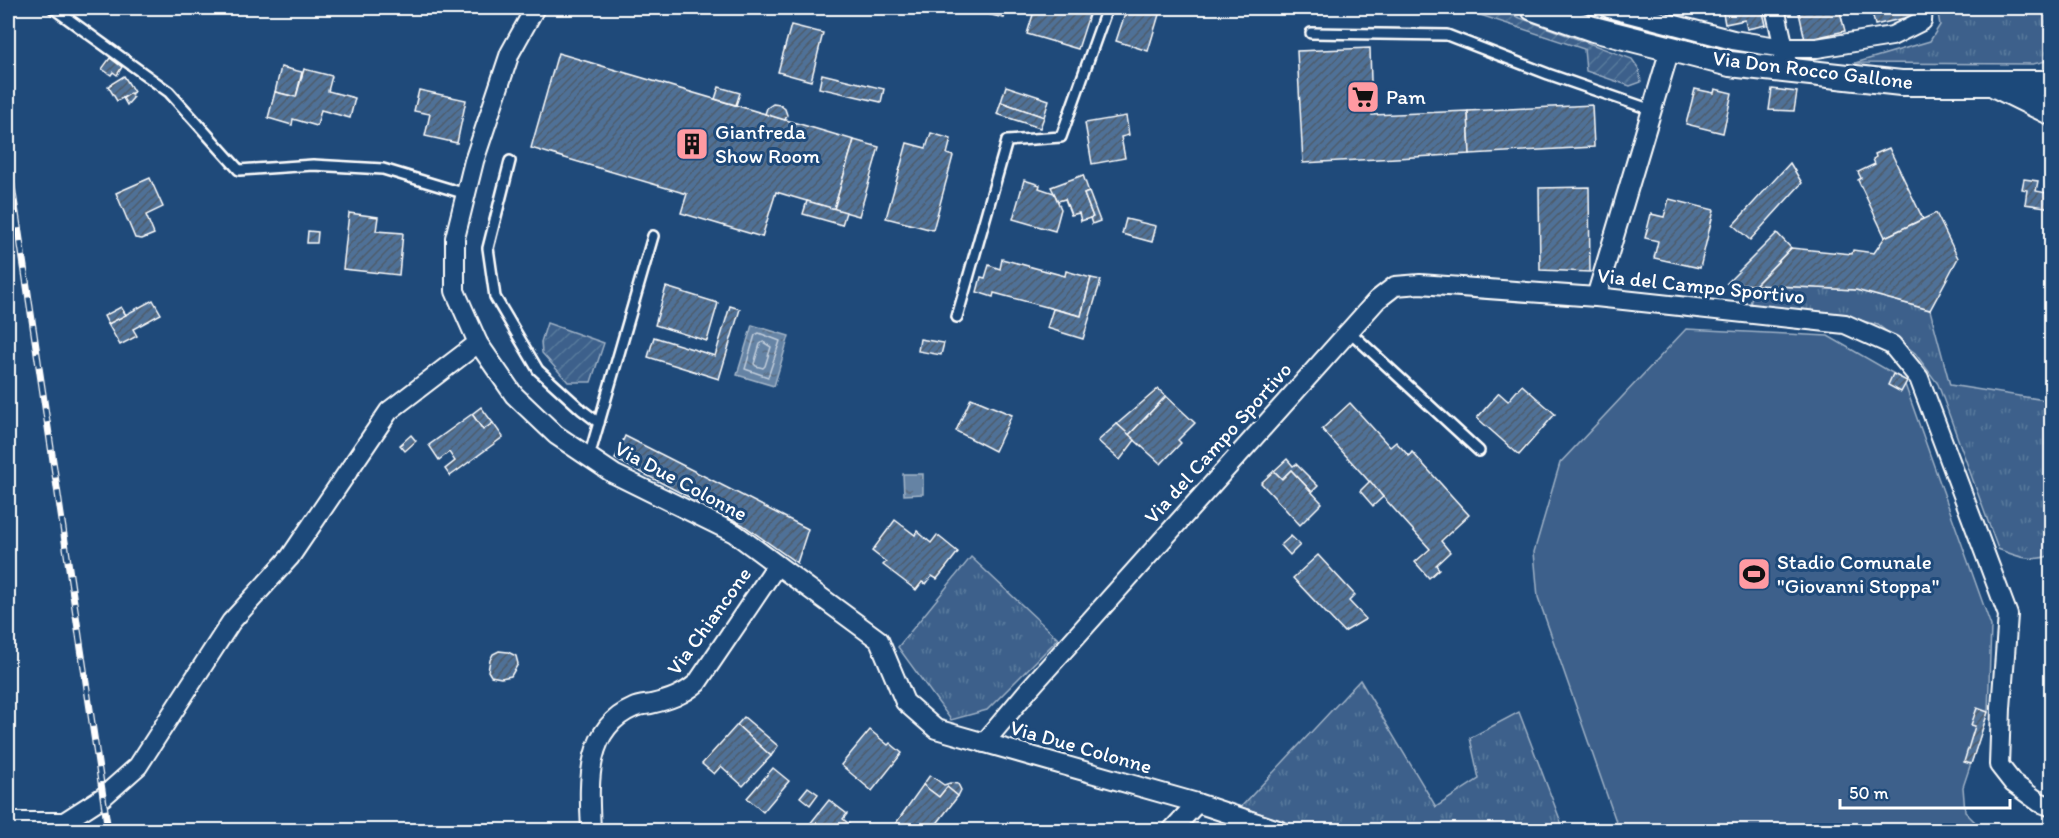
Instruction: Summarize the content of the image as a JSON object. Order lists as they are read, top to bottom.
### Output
{
  "streets": {
    "main road": ["Via Don Rocco Gallone"],
    "street": ["Via del Campo Sportivo", "Via Due Colonne", "Via Chiancone"]
  },
  "crossings": [
    ["Via del Campo Sportivo", "Via Due Colonne"],
    ["Via Due Colonne", "Via Chiancone"]
  ],
  "places": {
    "supermarket": ["Pam"],
    "building": ["Gianfreda Show Room"],
    "sports": ["Stadio Comunale \"Giovanni Stoppa\""]
  },
  "scale_bar": "50 m"
}
